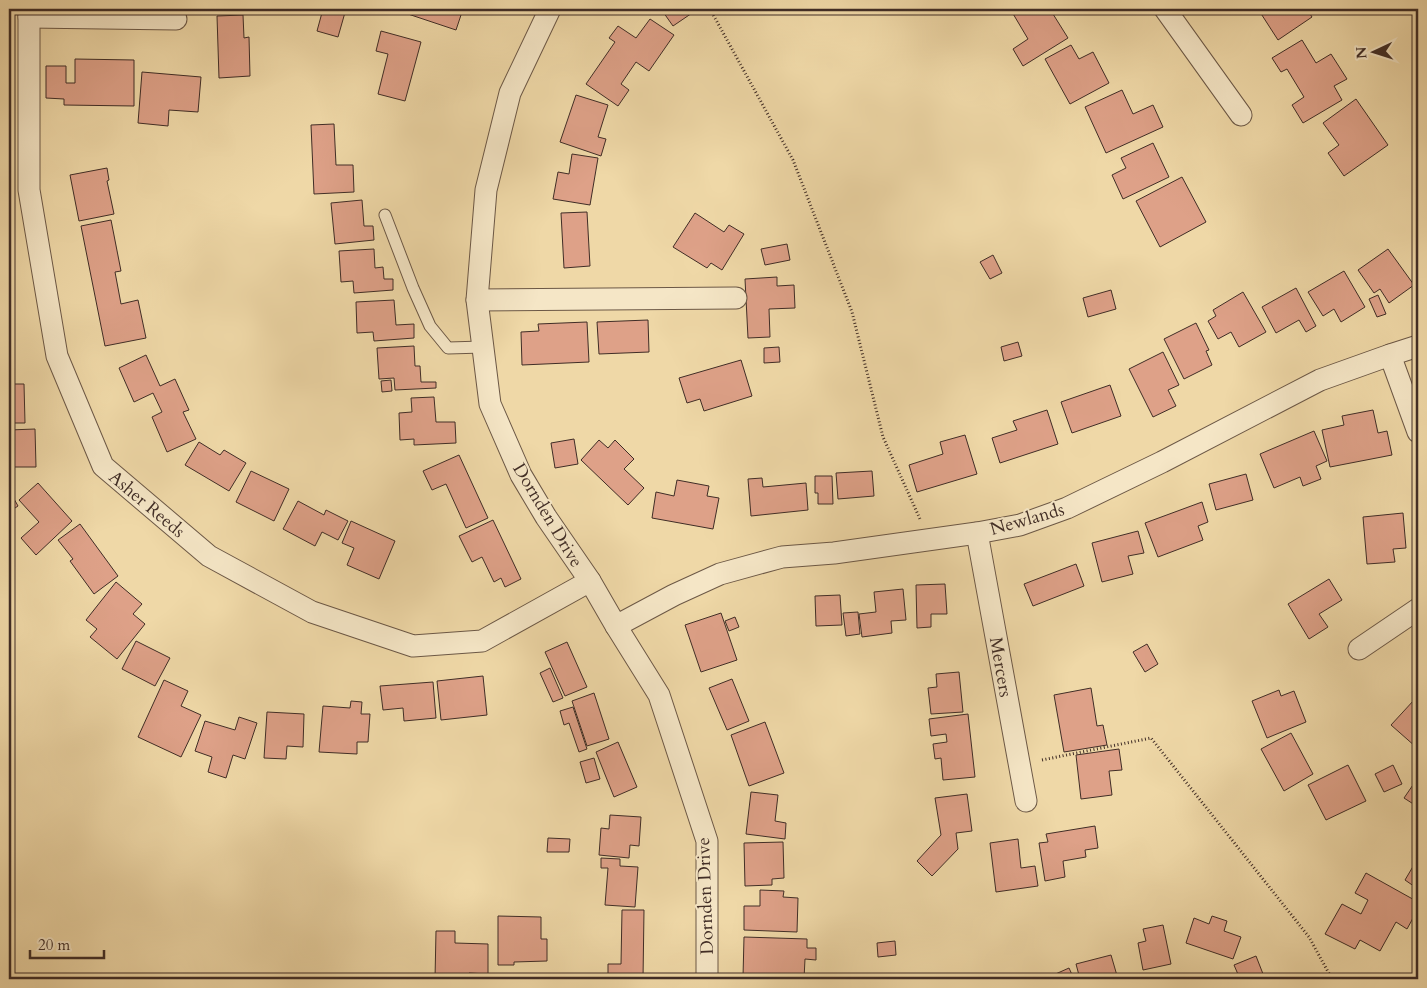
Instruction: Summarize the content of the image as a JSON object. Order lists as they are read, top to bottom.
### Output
{
  "streets": {
    "street": [
      "Asher Reeds",
      "Dornden Drive",
      "Newlands",
      "Mercers"
    ]
  },
  "crossings": [
    ["Asher Reeds", "Dornden Drive"],
    ["Dornden Drive", "Newlands"],
    ["Newlands", "Mercers"]
  ],
  "scale_bar": "20 m",
  "north": "left"
}
